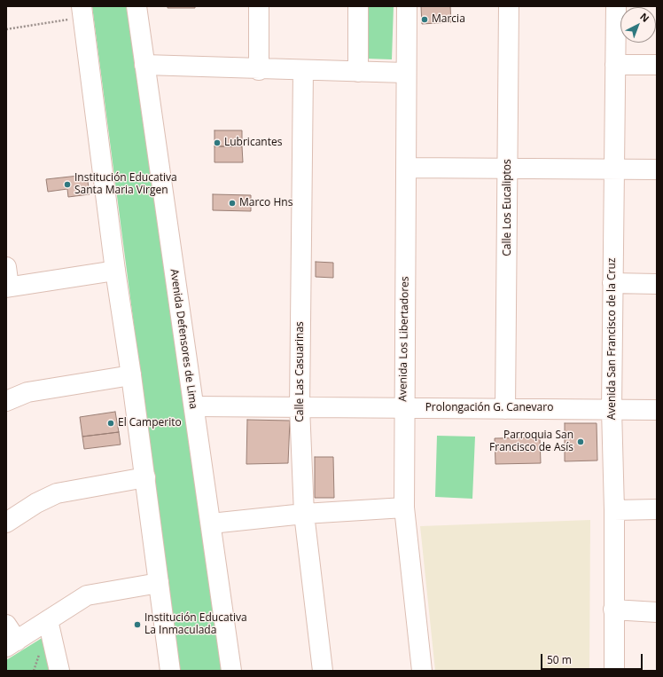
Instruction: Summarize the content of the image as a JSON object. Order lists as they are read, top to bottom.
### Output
{
  "streets": {
    "street": [
      "Calle Los Eucaliptos",
      "Avenida Defensores de Lima",
      "Avenida Los Libertadores",
      "Avenida San Francisco de la Cruz",
      "Calle Las Casuarinas",
      "Prolongación G. Canevaro"
    ]
  },
  "crossings": [
    ["Calle Los Eucaliptos", "Prolongación G. Canevaro"],
    ["Avenida Defensores de Lima", "Prolongación G. Canevaro"],
    ["Avenida Los Libertadores", "Prolongación G. Canevaro"],
    ["Avenida San Francisco de la Cruz", "Prolongación G. Canevaro"],
    ["Calle Las Casuarinas", "Prolongación G. Canevaro"]
  ],
  "places": [
    "Marcia",
    "Lubricantes",
    "Institución Educativa Santa Maria Virgen",
    "Marco Hns",
    "El Camperito",
    "Parroquia San Francisco de Asís",
    "Institución Educativa La Inmaculada"
  ],
  "scale_bar": "50 m",
  "north": "top right"
}
